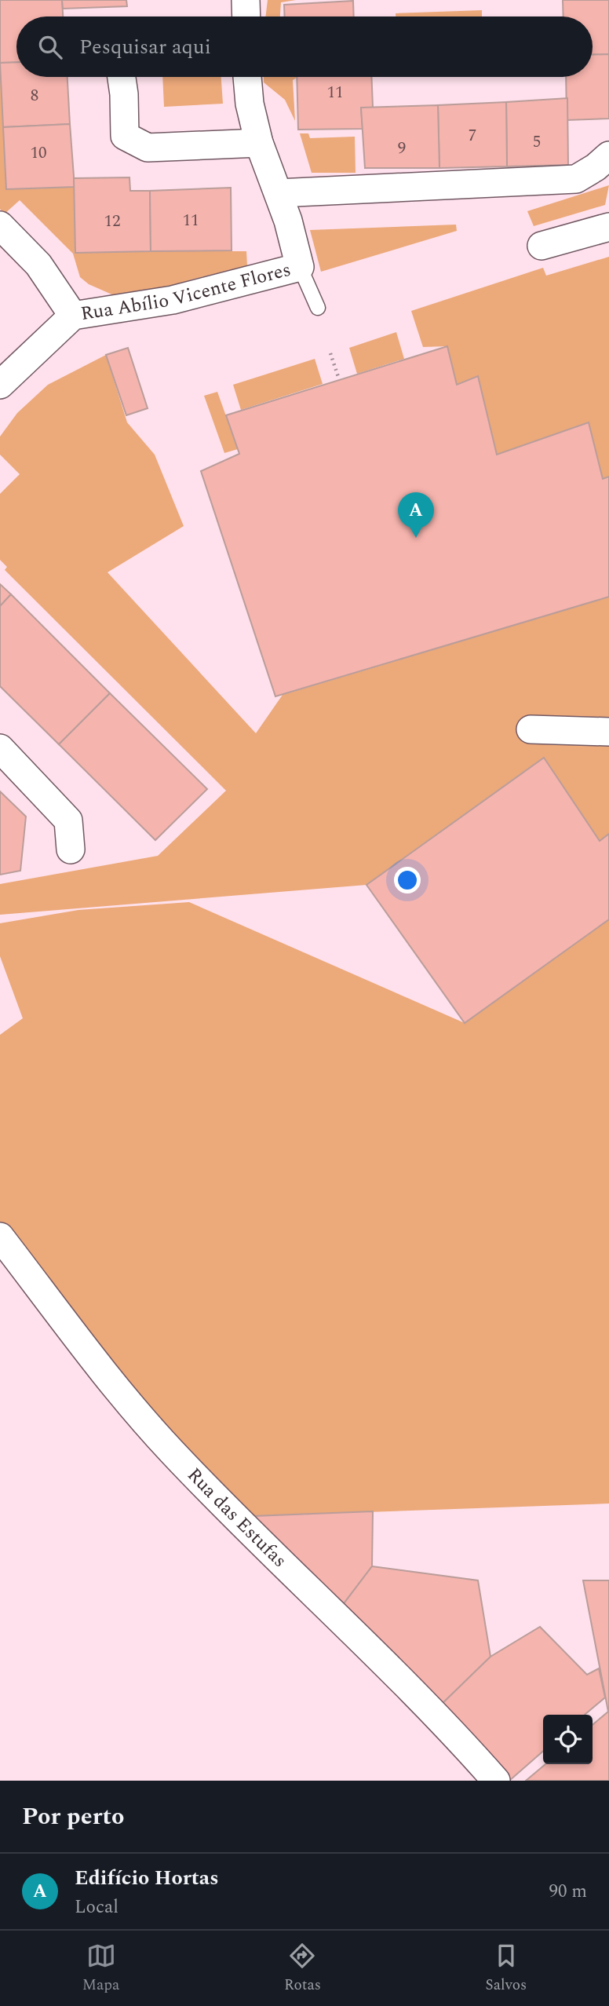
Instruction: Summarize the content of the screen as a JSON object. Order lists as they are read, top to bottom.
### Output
{
  "streets": {
    "street": ["Rua Abílio Vicente Flores", "Rua das Estufas"]
  },
  "house_numbers": [
    "11",
    "8",
    "7",
    "5",
    "9",
    "10",
    "11",
    "12"
  ],
  "page": {
    "search": "Pesquisar aqui",
    "pins": "A",
    "heading": "Por perto",
    "list": [
      {
        "mark": "A",
        "name": "Edifício Hortas",
        "note": "Local",
        "value": "90 m"
      }
    ],
    "nav": ["Mapa", "Rotas", "Salvos"]
  }
}
